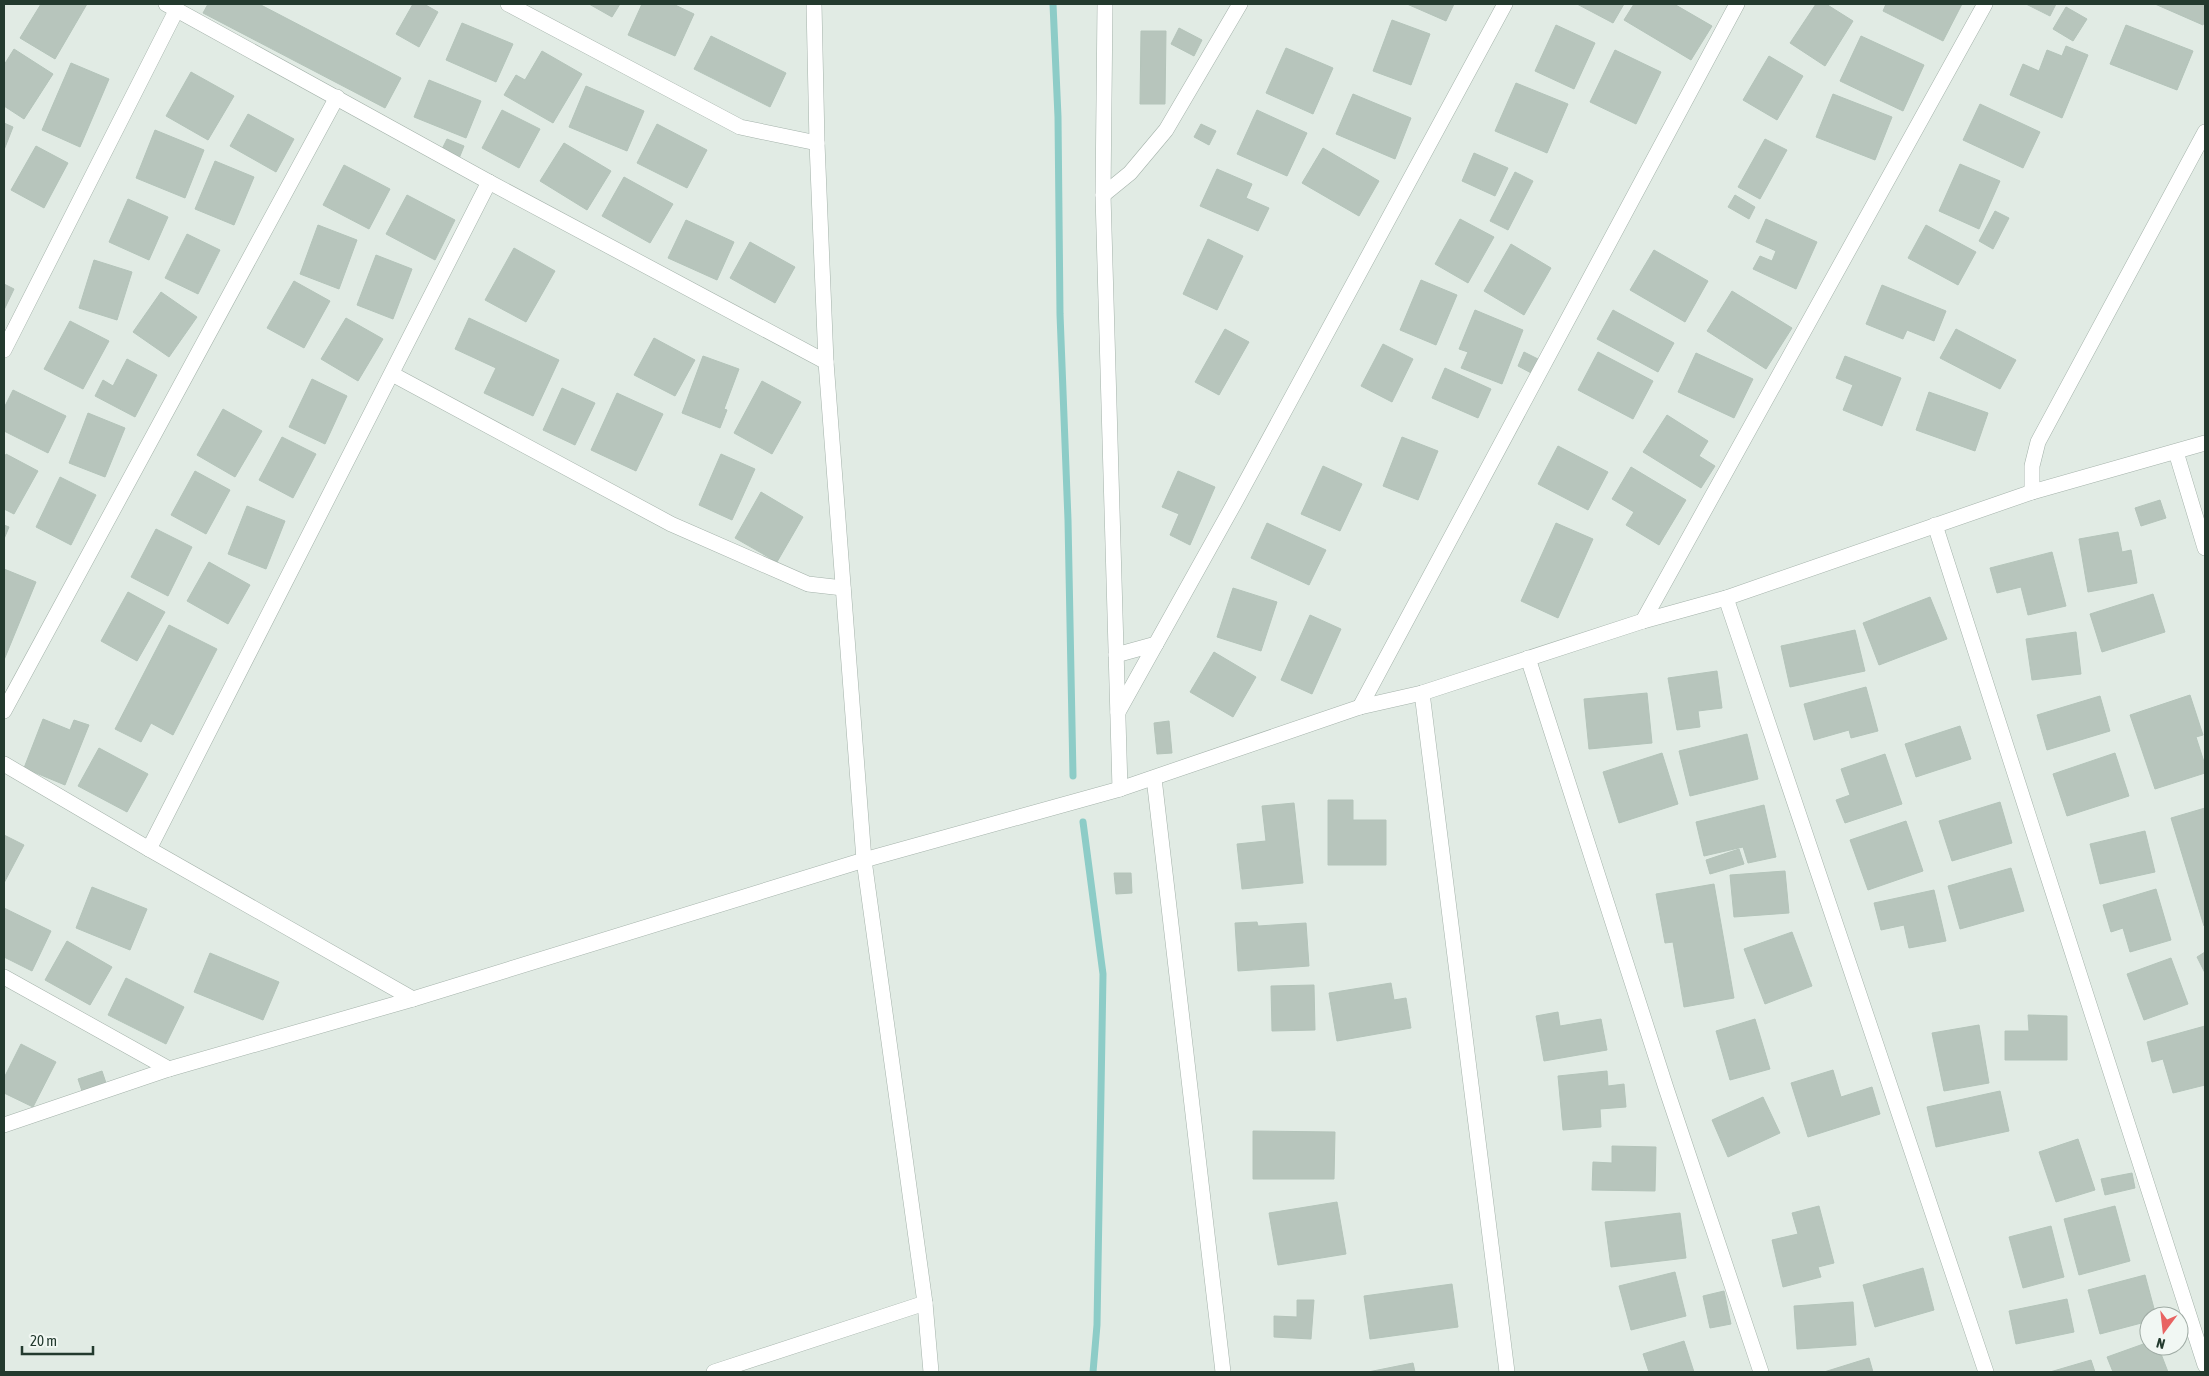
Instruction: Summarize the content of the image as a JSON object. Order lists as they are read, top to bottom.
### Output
{
  "scale_bar": "20 m",
  "north": "bottom"
}
